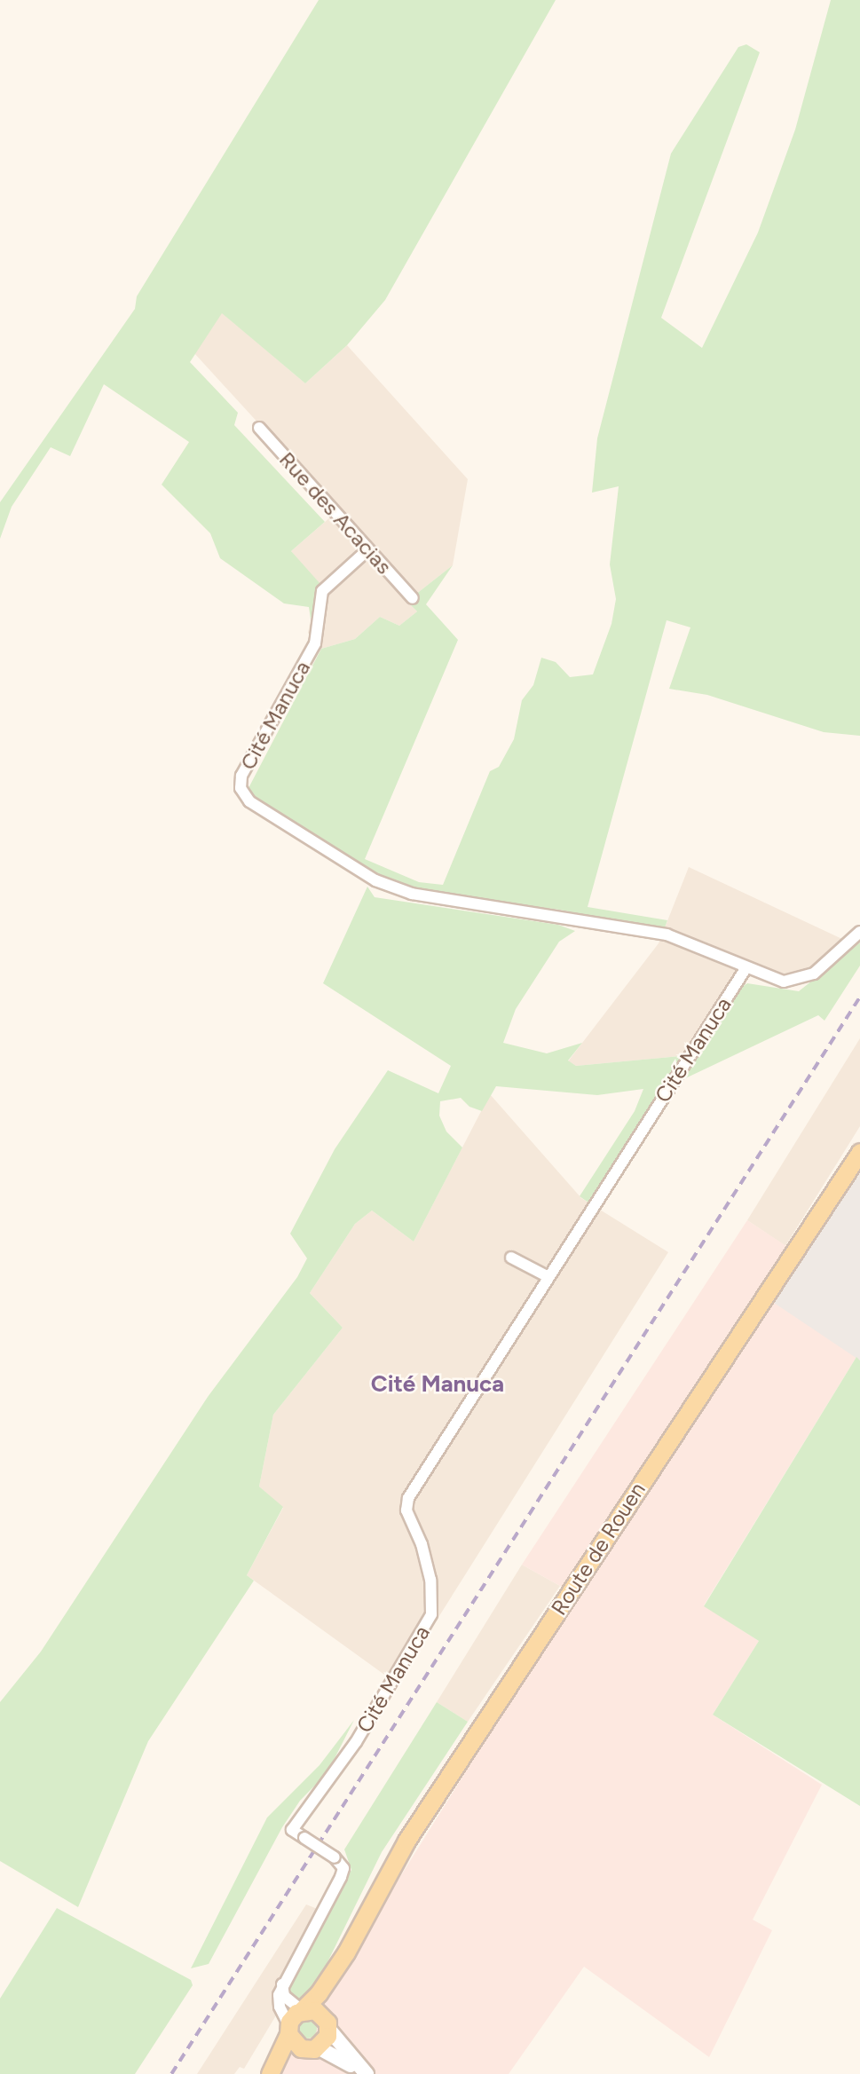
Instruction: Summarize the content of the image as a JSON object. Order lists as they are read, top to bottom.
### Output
{
  "streets": {
    "main road": ["Route de Rouen"],
    "street": ["Rue des Acacias", "Cité Manuca"]
  },
  "crossings": [
    ["Rue des Acacias", "Cité Manuca"]
  ],
  "districts": ["Cité Manuca"]
}
